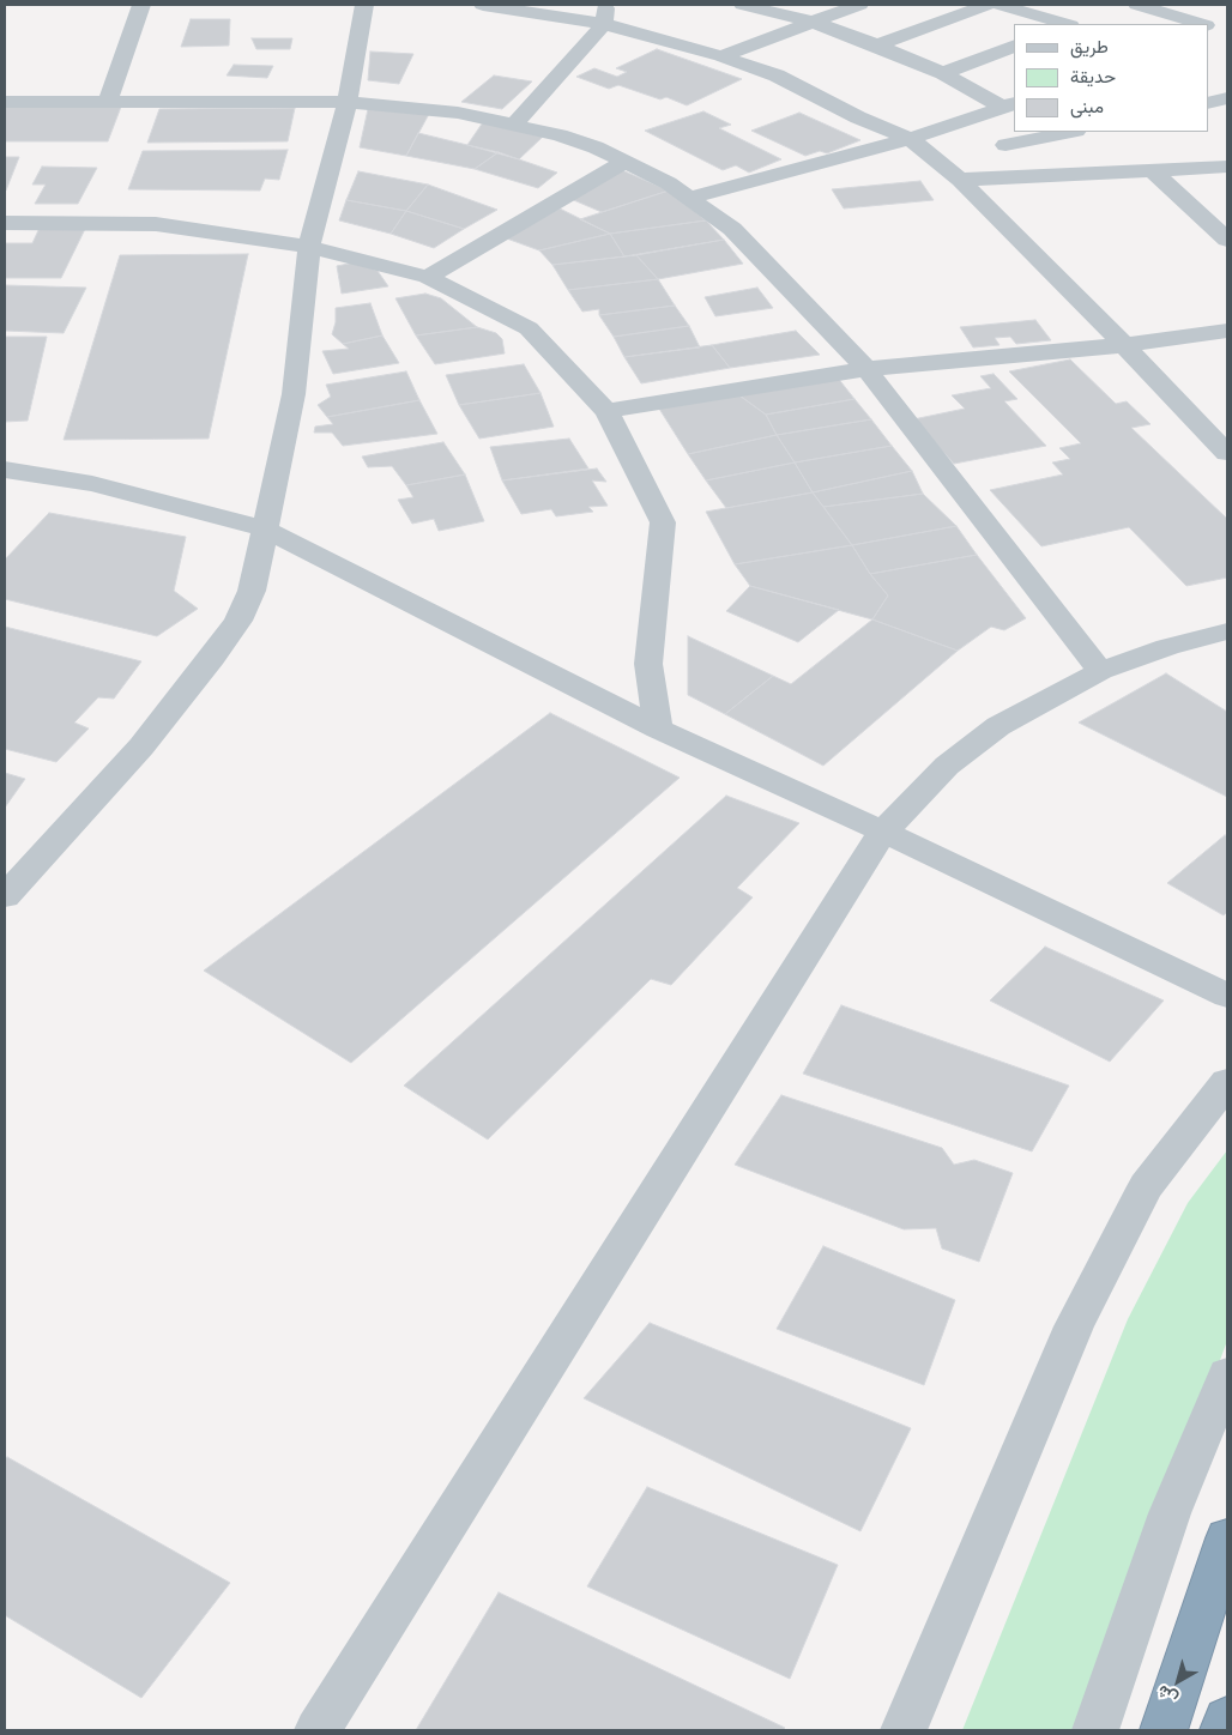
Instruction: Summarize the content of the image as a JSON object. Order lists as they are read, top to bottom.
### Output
{
  "legend": ["طريق", "حديقة", "مبنى"],
  "north": "bottom left"
}
